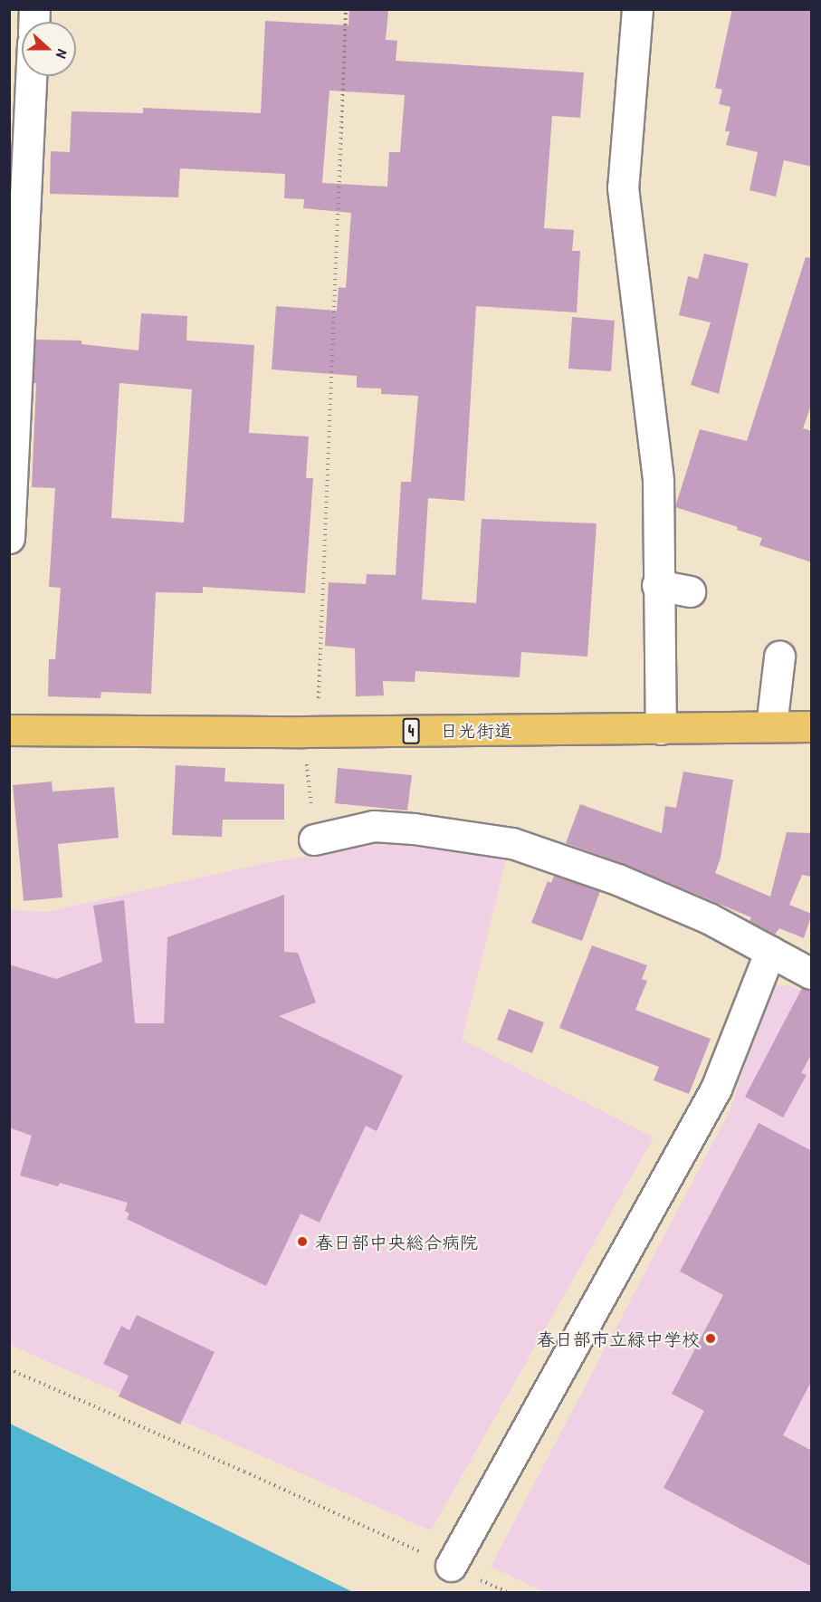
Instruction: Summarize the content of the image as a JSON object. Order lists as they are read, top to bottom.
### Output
{
  "streets": {
    "highway": ["日光街道", "4"]
  },
  "places": ["春日部中央総合病院", "春日部市立緑中学校"],
  "north": "right"
}
